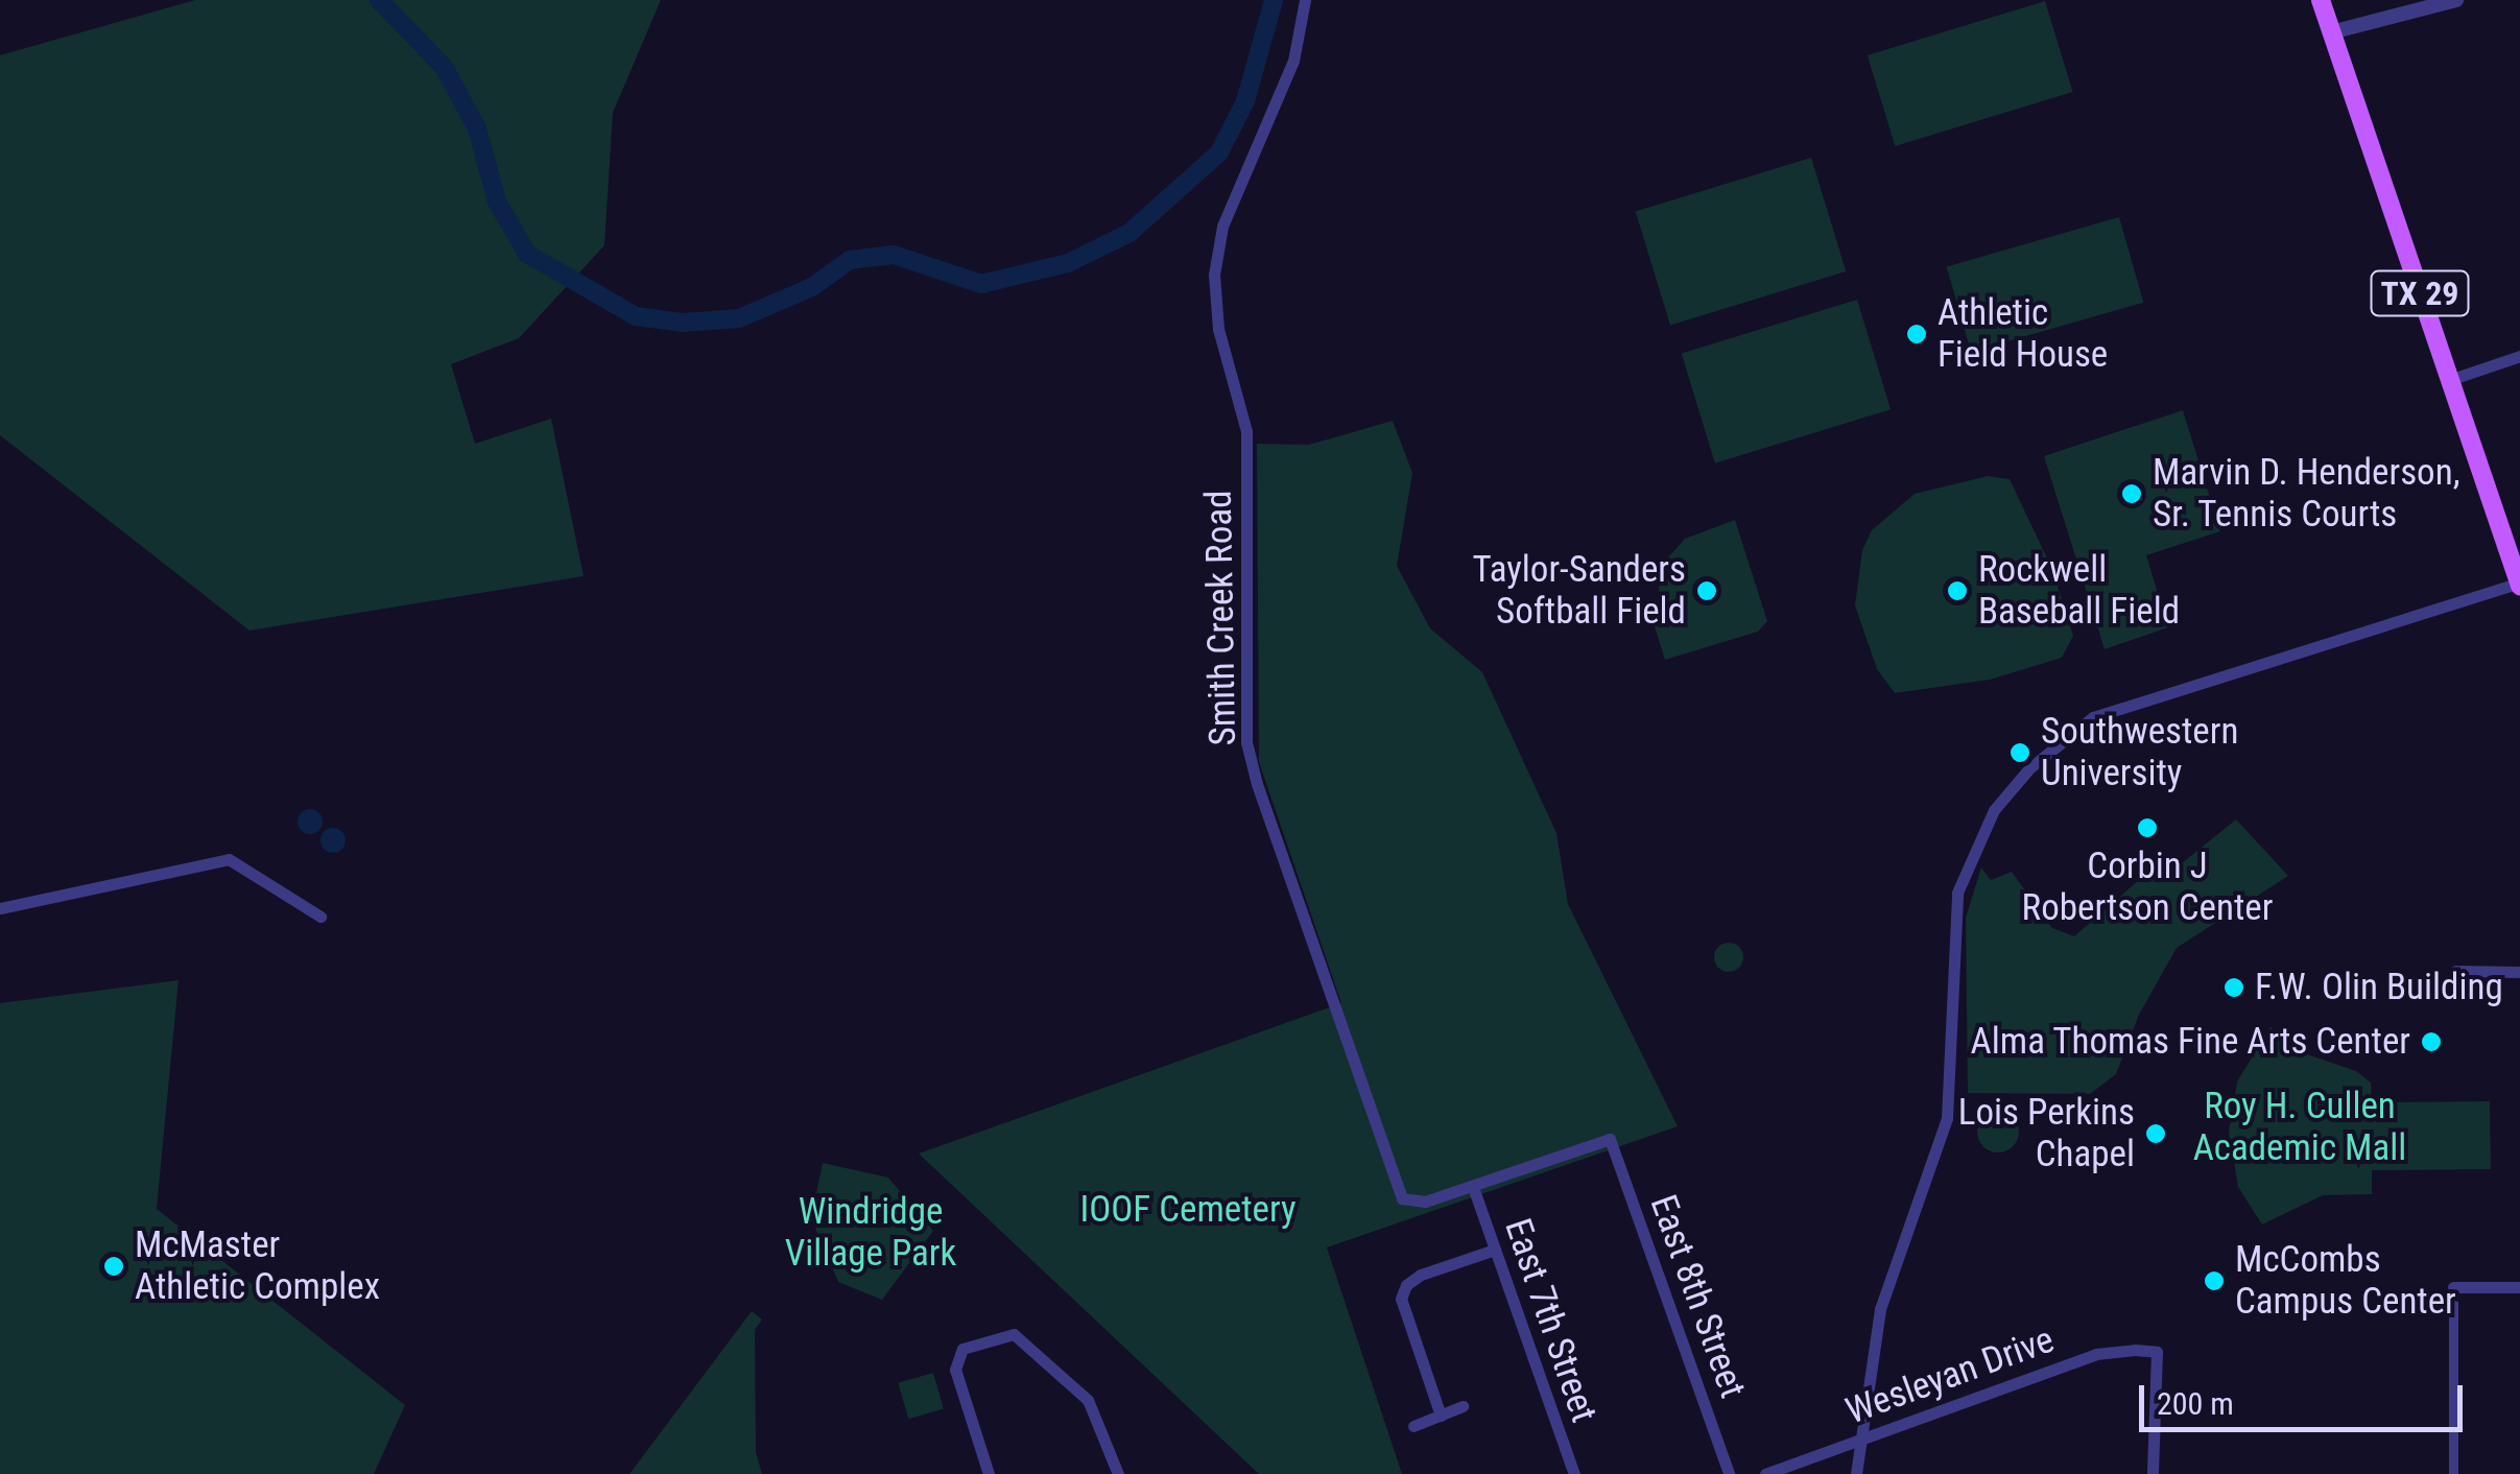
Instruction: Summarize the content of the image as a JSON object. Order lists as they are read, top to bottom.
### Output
{
  "streets": {
    "main road": ["TX 29"],
    "street": [
      "Smith Creek Road",
      "East 8th Street",
      "East 7th Street",
      "Wesleyan Drive"
    ]
  },
  "crossings": [
    ["Smith Creek Road", "East 8th Street"],
    ["Smith Creek Road", "East 7th Street"]
  ],
  "parks": ["Roy H. Cullen Academic Mall", "IOOF Cemetery", "Windridge Village Park"],
  "places": [
    "Athletic Field House",
    "Marvin D. Henderson, Sr. Tennis Courts",
    "Taylor-Sanders Softball Field",
    "Rockwell Baseball Field",
    "Southwestern University",
    "Corbin J Robertson Center",
    "F.W. Olin Building",
    "Alma Thomas Fine Arts Center",
    "Lois Perkins Chapel",
    "McMaster Athletic Complex",
    "McCombs Campus Center"
  ],
  "scale_bar": "200 m"
}
